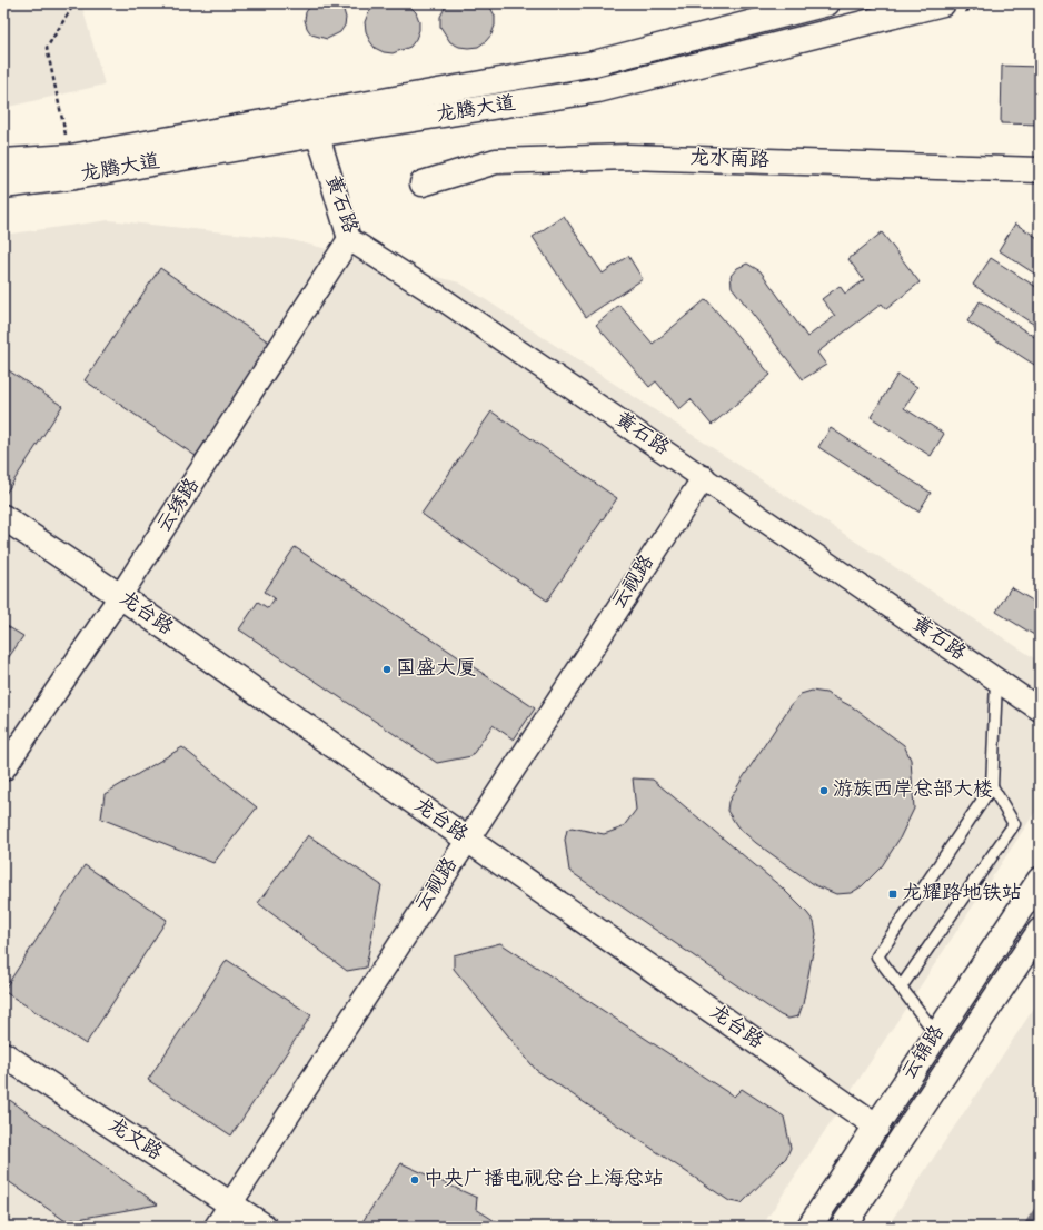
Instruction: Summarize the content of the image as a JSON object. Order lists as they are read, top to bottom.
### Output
{
  "streets": {
    "main road": [
      "龙腾大道",
      "龙水南路",
      "龙台路",
      "云锦路",
      "龙文路"
    ],
    "street": ["黄石路", "云绣路", "云视路"]
  },
  "crossings": [
    ["龙腾大道", "黄石路"],
    ["黄石路", "云绣路"],
    ["黄石路", "云视路"],
    ["云绣路", "龙台路"],
    ["云视路", "龙台路"],
    ["云视路", "龙文路"],
    ["龙台路", "云锦路"]
  ],
  "places": {
    "other": ["国盛大厦", "游族西岸总部大楼", "中央广播电视总台上海总站"],
    "transit": ["龙耀路地铁站"]
  }
}
